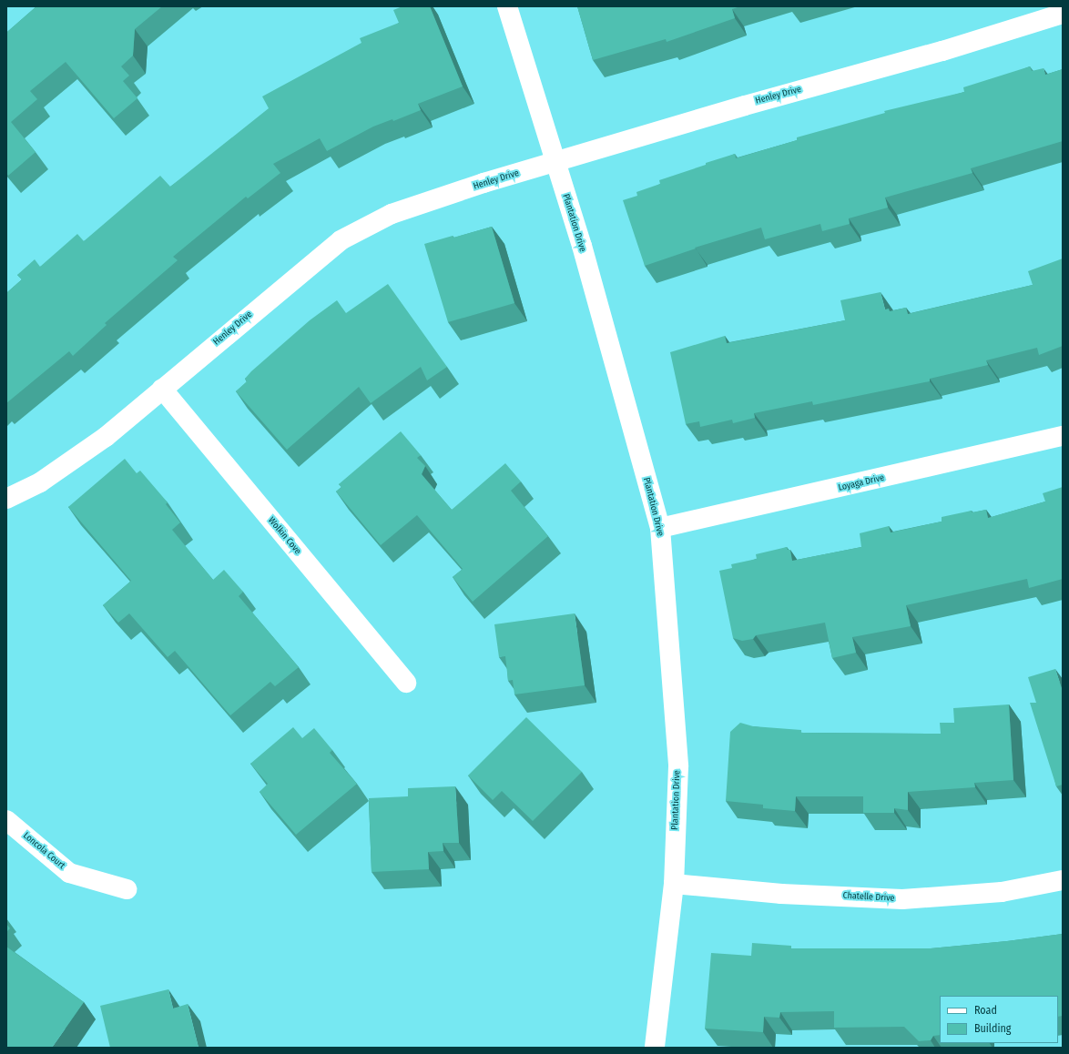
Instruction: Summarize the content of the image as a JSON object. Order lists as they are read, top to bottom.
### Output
{
  "streets": {
    "street": [
      "Henley Drive",
      "Plantation Drive",
      "Loyaga Drive",
      "Wolkin Cove",
      "Loncola Court",
      "Chatelle Drive"
    ]
  },
  "crossings": [
    ["Henley Drive", "Plantation Drive"],
    ["Henley Drive", "Wolkin Cove"],
    ["Plantation Drive", "Loyaga Drive"],
    ["Plantation Drive", "Chatelle Drive"]
  ],
  "legend": ["Road", "Building"]
}
